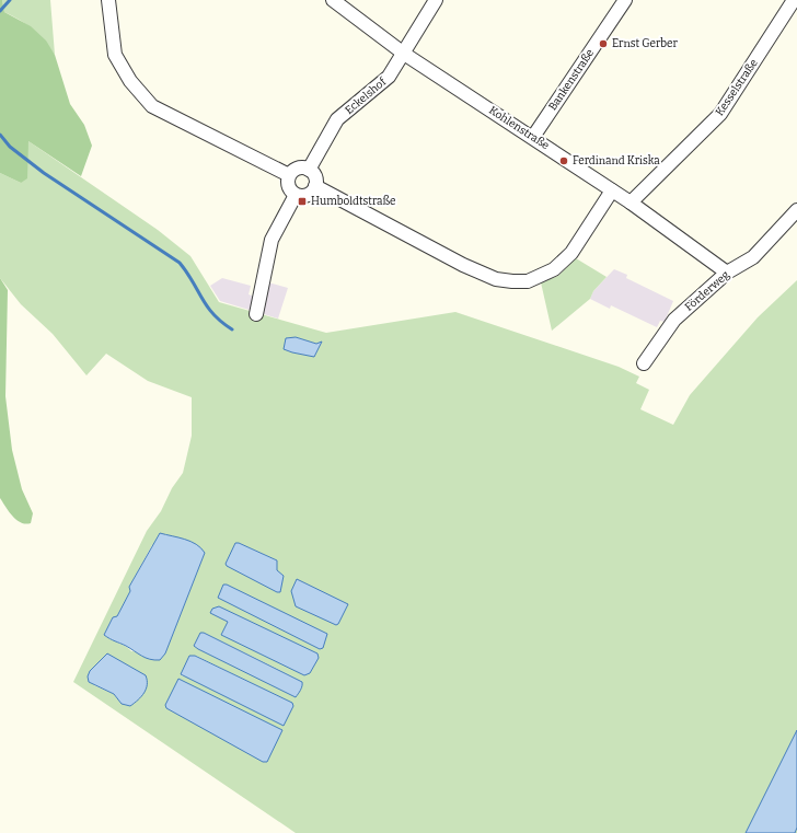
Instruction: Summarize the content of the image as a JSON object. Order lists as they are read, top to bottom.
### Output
{
  "streets": {
    "street": [
      "Bankenstraße",
      "Kesselstraße",
      "Eckelshof",
      "Kohlenstraße",
      "Förderweg"
    ]
  },
  "crossings": [
    ["Bankenstraße", "Kohlenstraße"],
    ["Kesselstraße", "Kohlenstraße"],
    ["Eckelshof", "Kohlenstraße"],
    ["Kohlenstraße", "Förderweg"]
  ],
  "places": {
    "other": ["Ernst Gerber", "Ferdinand Kriska"],
    "transit": ["Humboldtstraße"]
  }
}
